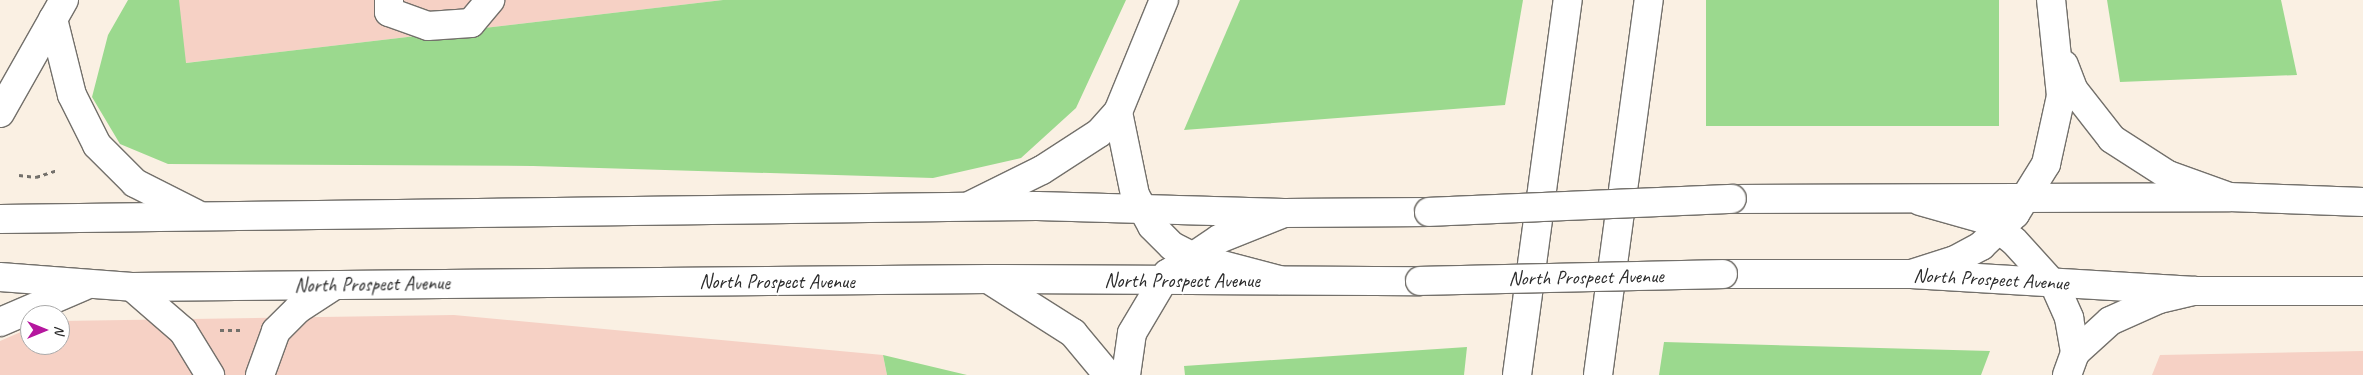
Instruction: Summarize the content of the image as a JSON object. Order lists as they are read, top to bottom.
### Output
{
  "streets": {
    "main road": ["North Prospect Avenue"]
  },
  "north": "right"
}
